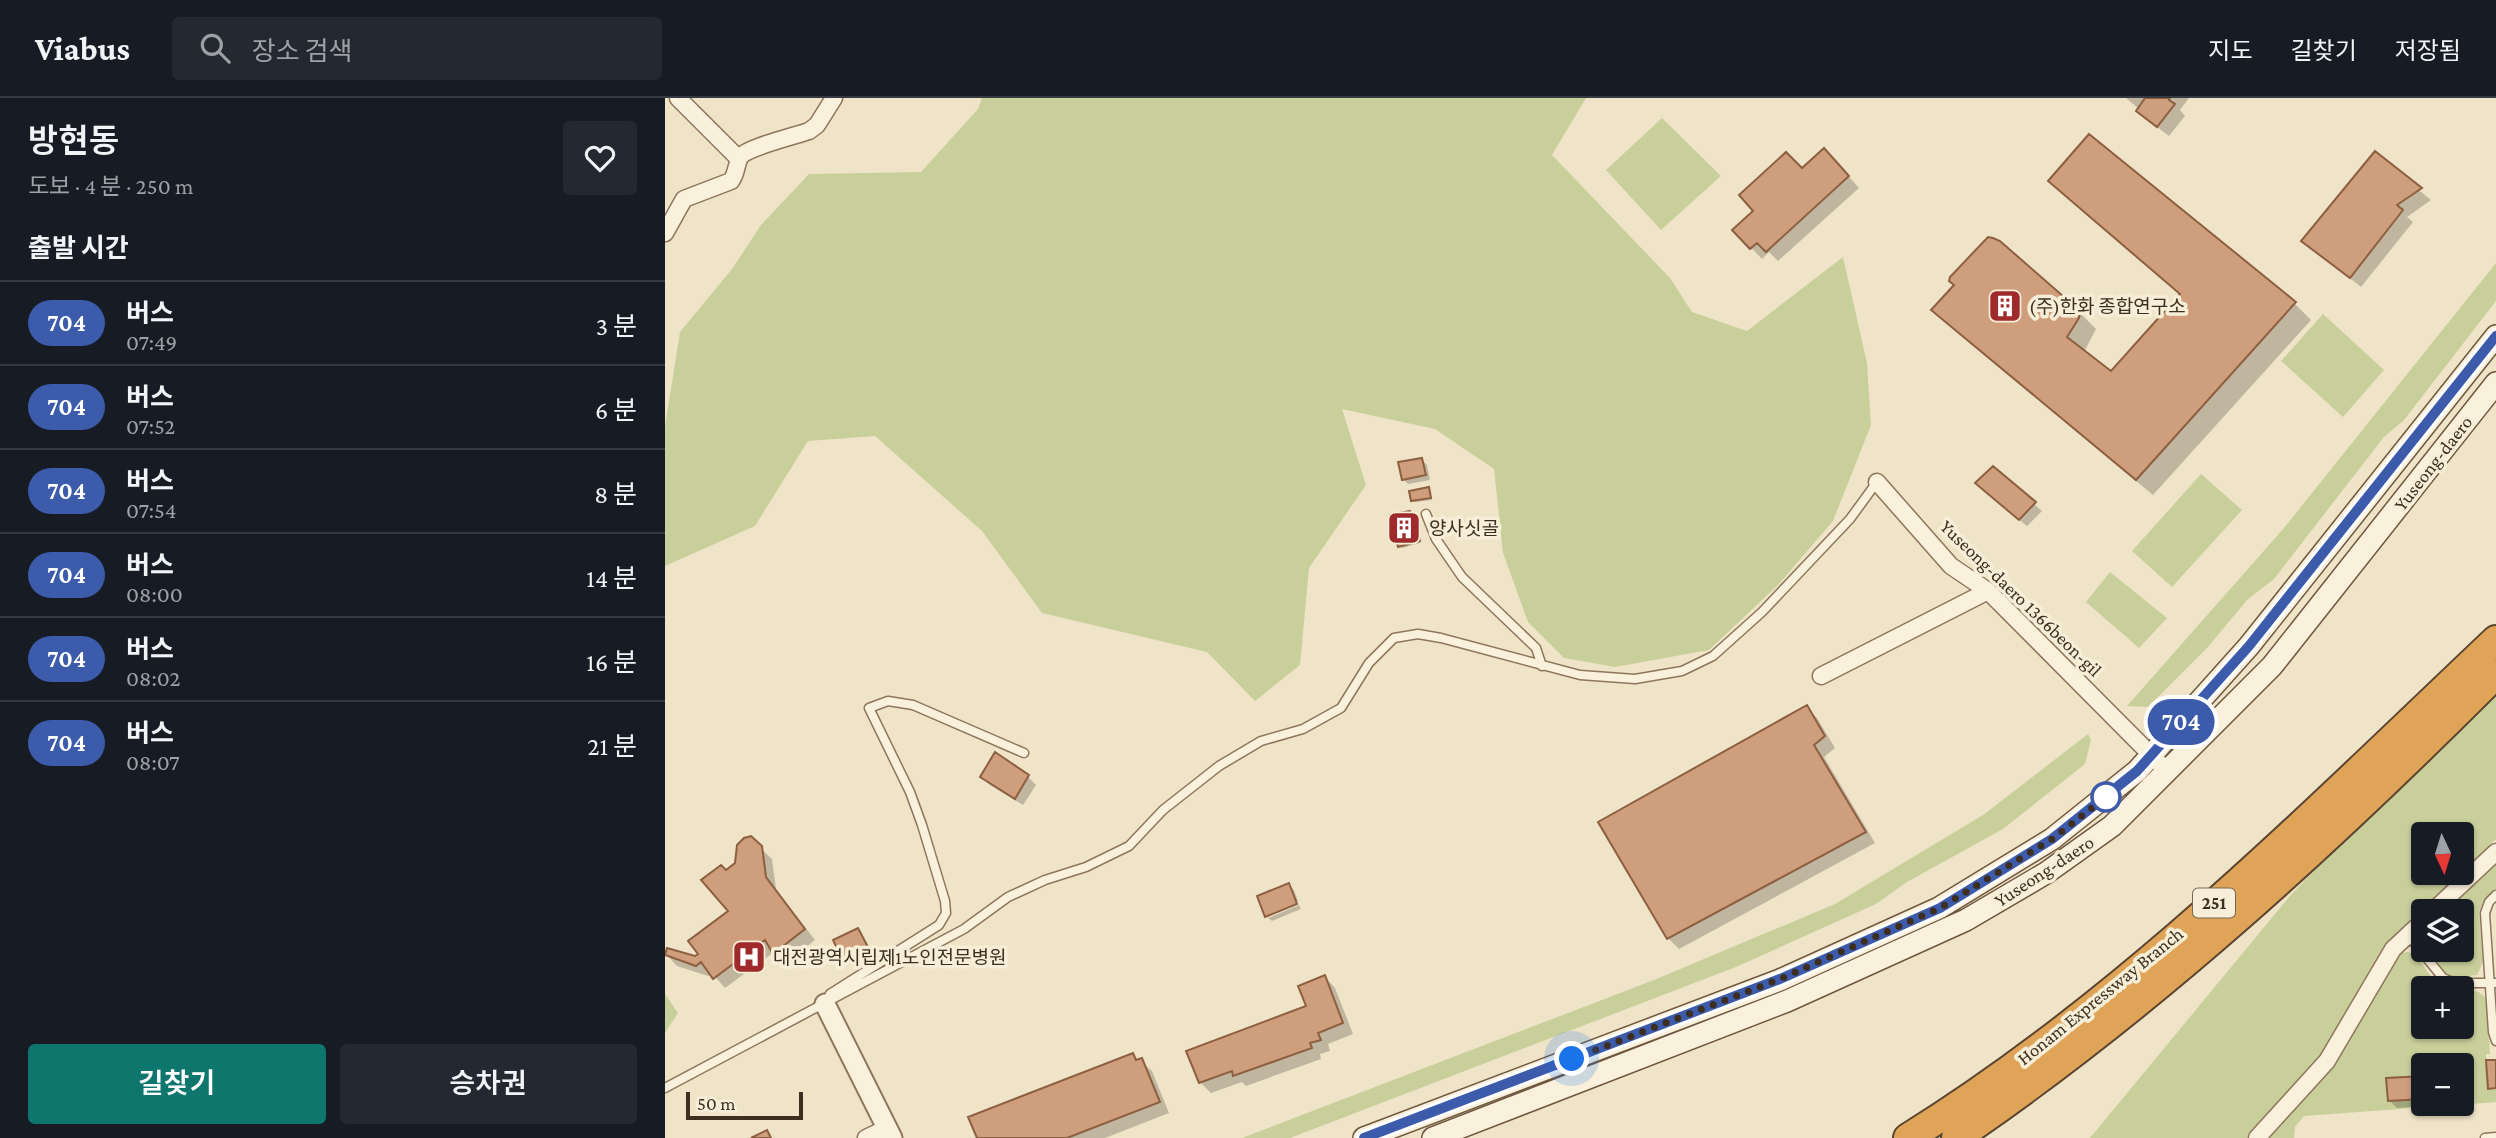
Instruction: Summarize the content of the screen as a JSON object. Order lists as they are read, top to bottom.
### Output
{
  "streets": {
    "highway": ["251", "Honam Expressway Branch"],
    "main road": ["Yuseong-daero"],
    "street": ["Yuseong-daero 1366beon-gil"]
  },
  "crossings": [
    ["Yuseong-daero", "Yuseong-daero 1366beon-gil"]
  ],
  "places": {
    "building": ["(주)한화 종합연구소", "양사싯골"],
    "hospital": ["대전광역시립제1노인전문병원"]
  },
  "lines": ["bus line 704"],
  "scale_bar": "50 m",
  "north": "bottom",
  "page": {
    "header": "Viabus",
    "search": "장소 검색",
    "nav": ["지도", "길찾기", "저장됨"],
    "heading": [
      ["방현동", "도보 · 4 분 · 250 m"],
      "출발 시간"
    ],
    "on_map": "704",
    "list": [
      {
        "mark": "704",
        "name": "버스",
        "note": "07:49",
        "value": "3 분"
      },
      {
        "mark": "704",
        "name": "버스",
        "note": "07:52",
        "value": "6 분"
      },
      {
        "mark": "704",
        "name": "버스",
        "note": "07:54",
        "value": "8 분"
      },
      {
        "mark": "704",
        "name": "버스",
        "note": "08:00",
        "value": "14 분"
      },
      {
        "mark": "704",
        "name": "버스",
        "note": "08:02",
        "value": "16 분"
      },
      {
        "mark": "704",
        "name": "버스",
        "note": "08:07",
        "value": "21 분"
      }
    ],
    "map_buttons": ["+", "−"],
    "buttons": ["길찾기", "승차권"],
    "scale": "50 m"
  }
}
